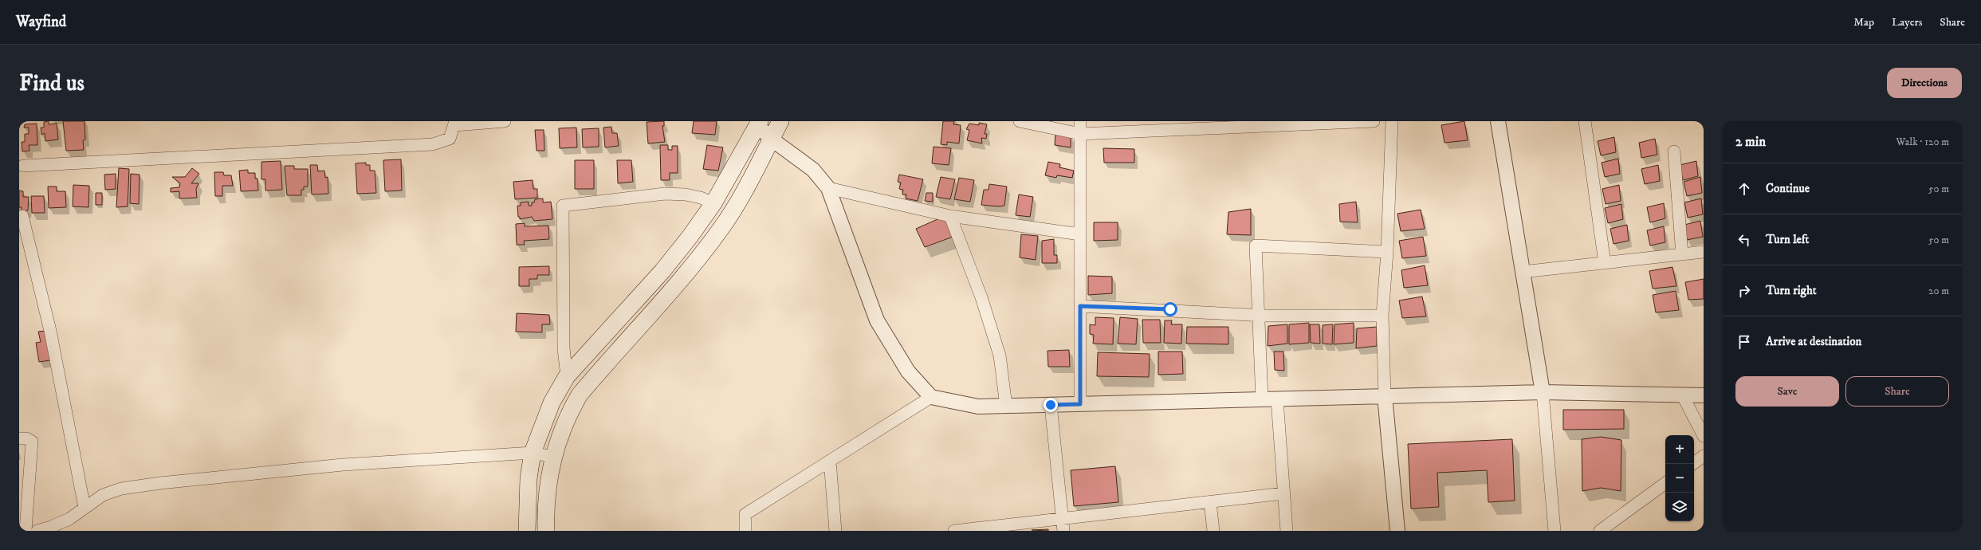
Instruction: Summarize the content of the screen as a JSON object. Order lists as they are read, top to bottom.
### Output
{
  "page": {
    "header": "Wayfind",
    "nav": ["Map", "Layers", "Share"],
    "buttons": [
      "Directions",
      ["Save", "Share"]
    ],
    "title": "Find us",
    "heading": ["2 min", "Walk · 120 m"],
    "list": [
      ["Continue", "50 m"],
      ["Turn left", "50 m"],
      ["Turn right", "20 m"],
      "Arrive at destination"
    ],
    "map_buttons": ["+", "−"]
  }
}
